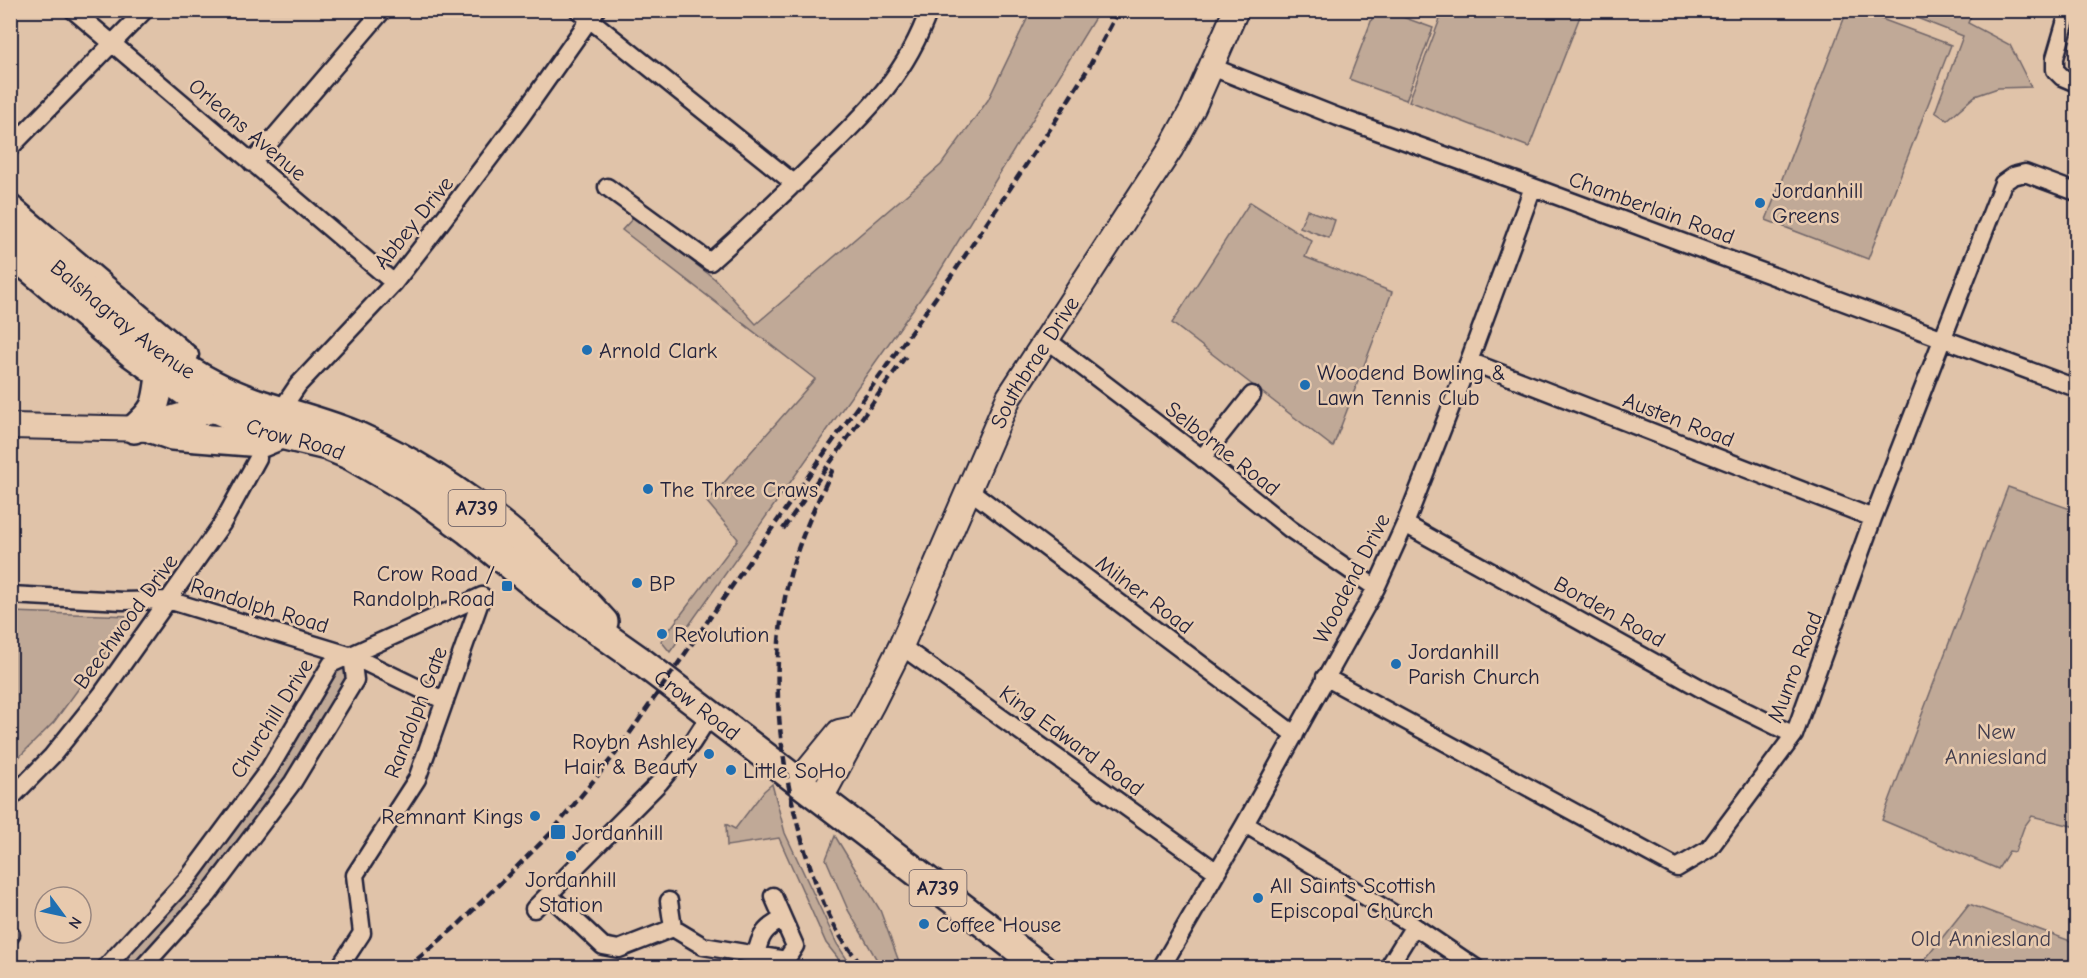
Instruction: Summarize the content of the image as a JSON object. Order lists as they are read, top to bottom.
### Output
{
  "streets": {
    "main road": ["Balshagray Avenue", "Crow Road", "A739"],
    "street": [
      "Orleans Avenue",
      "Chamberlain Road",
      "Abbey Drive",
      "Southbrae Drive",
      "Austen Road",
      "Selborne Road",
      "Woodend Drive",
      "Milner Road",
      "Randolph Road",
      "Borden Road",
      "Beechwood Drive",
      "Munro Road",
      "Randolph Gate",
      "Churchill Drive",
      "King Edward Road"
    ]
  },
  "crossings": [
    ["Orleans Avenue", "Abbey Drive"],
    ["Chamberlain Road", "Southbrae Drive"],
    ["Chamberlain Road", "Woodend Drive"],
    ["Chamberlain Road", "Munro Road"],
    ["Abbey Drive", "Crow Road"],
    ["Abbey Drive", "Beechwood Drive"],
    ["Balshagray Avenue", "Crow Road"],
    ["Southbrae Drive", "Crow Road"],
    ["Southbrae Drive", "Selborne Road"],
    ["Southbrae Drive", "Milner Road"],
    ["Southbrae Drive", "King Edward Road"],
    ["Austen Road", "Woodend Drive"],
    ["Austen Road", "Munro Road"],
    ["Crow Road", "Beechwood Drive"],
    ["Selborne Road", "Woodend Drive"],
    ["Woodend Drive", "Milner Road"],
    ["Woodend Drive", "Borden Road"],
    ["Woodend Drive", "Munro Road"],
    ["Woodend Drive", "King Edward Road"],
    ["Randolph Road", "Beechwood Drive"],
    ["Randolph Road", "Randolph Gate"],
    ["Randolph Road", "Churchill Drive"],
    ["Borden Road", "Munro Road"]
  ],
  "parks": ["New Anniesland", "Old Anniesland"],
  "places": {
    "other": [
      "Jordanhill Greens",
      "Arnold Clark",
      "Woodend Bowling & Lawn Tennis Club",
      "The Three Craws",
      "BP",
      "Revolution",
      "Jordanhill Parish Church",
      "Roybn Ashley Hair & Beauty",
      "Little SoHo",
      "Remnant Kings",
      "Jordanhill Station",
      "All Saints Scottish Episcopal Church",
      "Coffee House"
    ],
    "transit": ["Crow Road / Randolph Road", "Jordanhill"]
  },
  "north": "bottom right"
}
